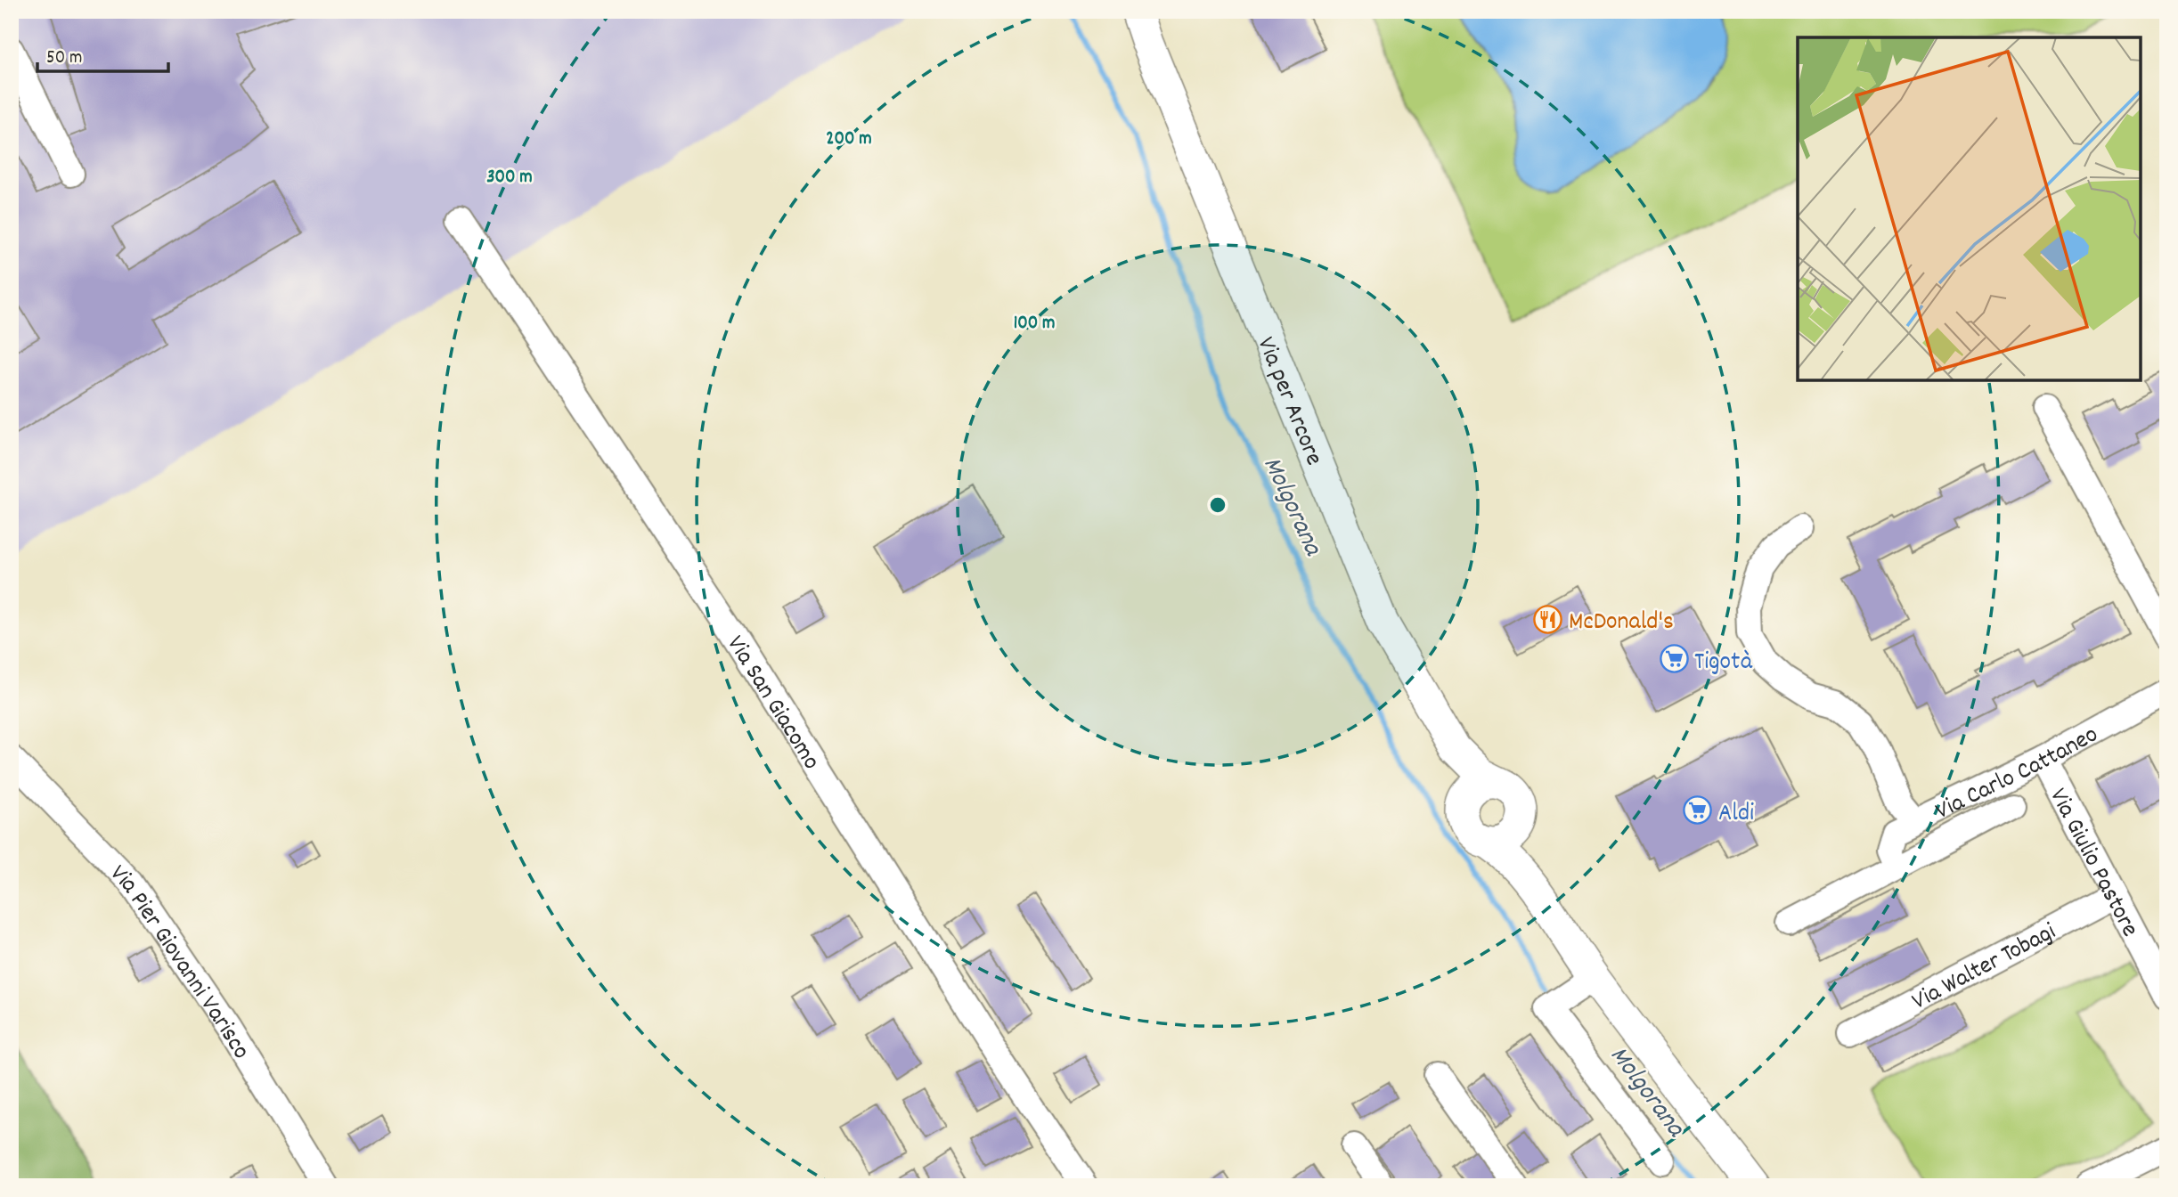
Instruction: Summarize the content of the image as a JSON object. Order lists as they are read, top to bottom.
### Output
{
  "streets": {
    "main road": ["Via per Arcore"],
    "street": [
      "Via San Giacomo",
      "Via Carlo Cattaneo",
      "Via Giulio Pastore",
      "Via Pier Giovanni Varisco",
      "Via Walter Tobagi"
    ]
  },
  "crossings": [
    ["Via Carlo Cattaneo", "Via Giulio Pastore"],
    ["Via Giulio Pastore", "Via Walter Tobagi"]
  ],
  "water": ["Molgorana"],
  "places": {
    "restaurant": ["McDonald's"],
    "supermarket": ["Tigotà", "Aldi"]
  },
  "scale_bar": "50 m",
  "rings": ["200 m", "300 m", "100 m"]
}
